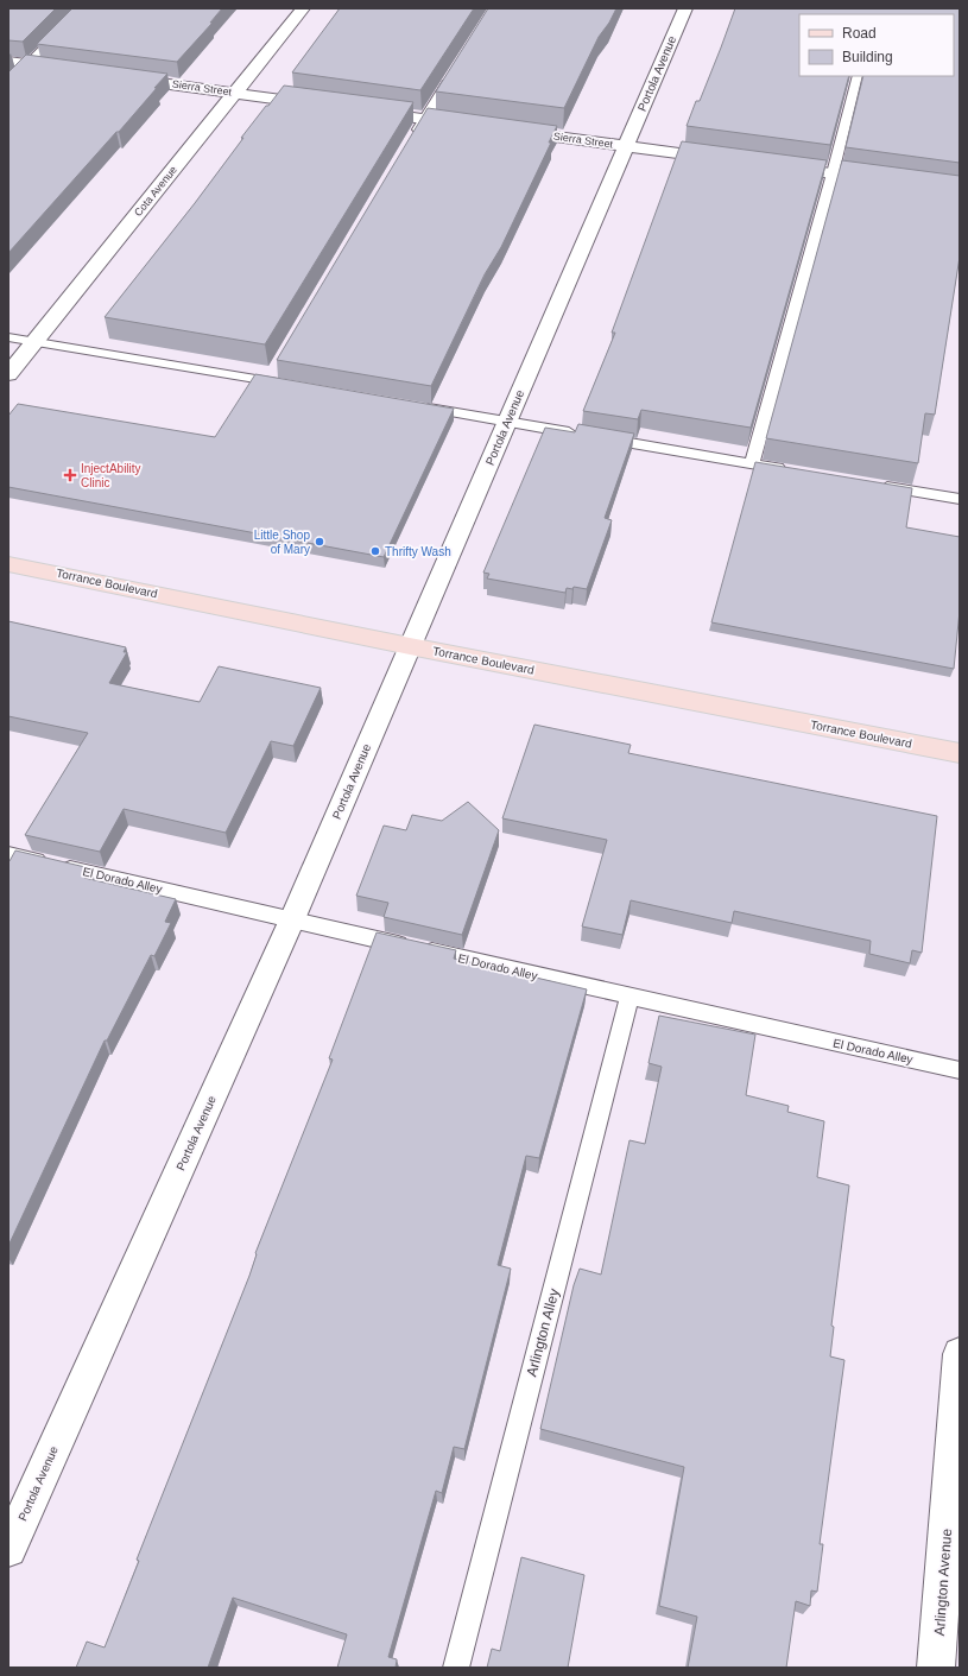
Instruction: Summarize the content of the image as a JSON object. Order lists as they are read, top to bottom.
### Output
{
  "streets": {
    "main road": ["Torrance Boulevard"],
    "street": [
      "Portola Avenue",
      "Sierra Street",
      "Cota Avenue",
      "Arlington Avenue"
    ],
    "lane": ["El Dorado Alley", "Arlington Alley"]
  },
  "crossings": [
    ["Portola Avenue", "Sierra Street"],
    ["Portola Avenue", "Torrance Boulevard"],
    ["Portola Avenue", "El Dorado Alley"],
    ["Sierra Street", "Cota Avenue"],
    ["El Dorado Alley", "Arlington Alley"]
  ],
  "places": {
    "health": ["InjectAbility Clinic"],
    "other": ["Little Shop of Mary", "Thrifty Wash"]
  },
  "legend": ["Road", "Building"]
}
